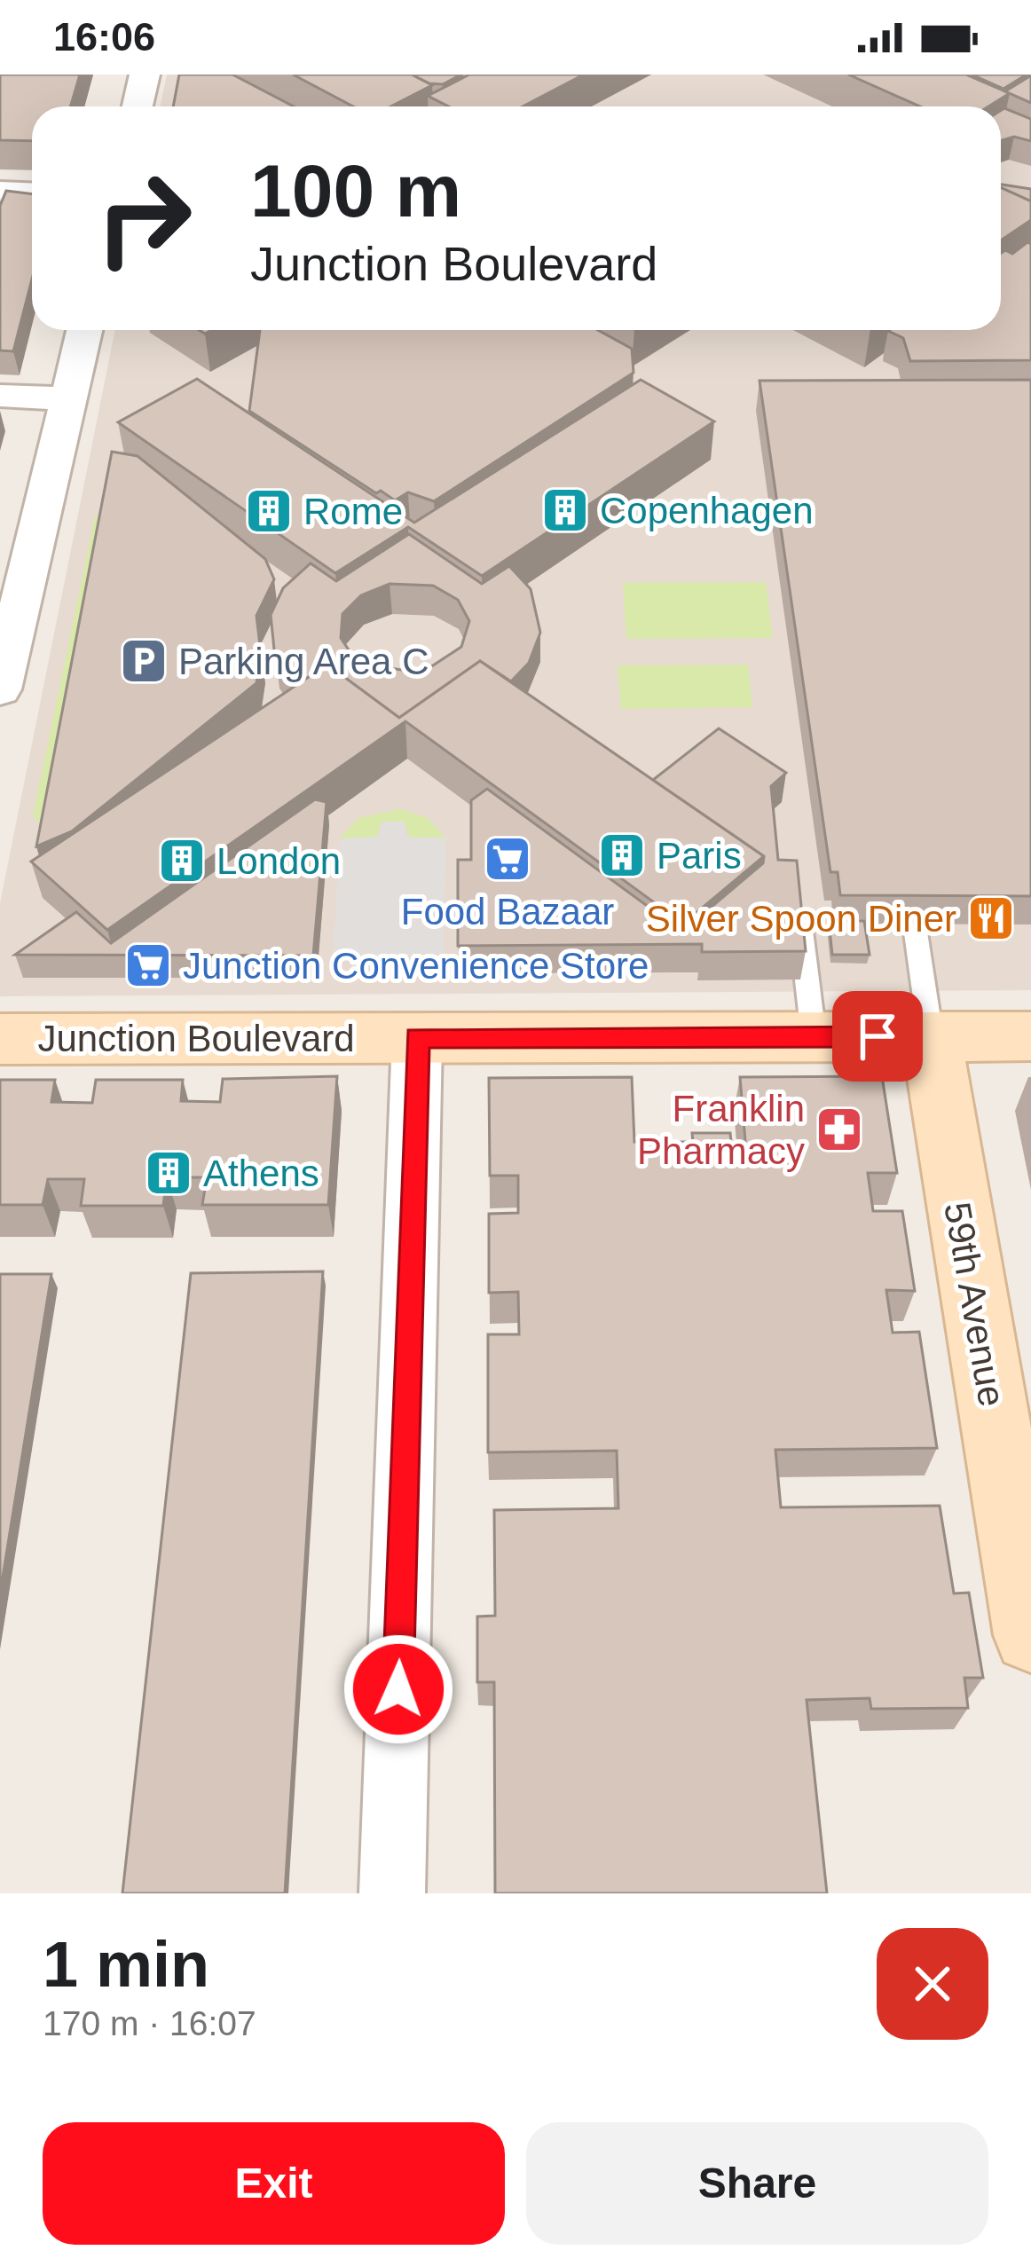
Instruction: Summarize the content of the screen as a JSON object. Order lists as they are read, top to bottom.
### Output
{
  "streets": {
    "main road": ["Junction Boulevard", "59th Avenue"]
  },
  "crossings": [
    ["Junction Boulevard", "59th Avenue"]
  ],
  "places": {
    "building": [
      "Copenhagen",
      "Rome",
      "Paris",
      "London",
      "Athens"
    ],
    "parking": ["Parking Area C"],
    "supermarket": ["Food Bazaar", "Junction Convenience Store"],
    "restaurant": ["Silver Spoon Diner"],
    "pharmacy": ["Franklin Pharmacy"]
  },
  "page": {
    "status": "16:06",
    "turn": ["100 m", "Junction Boulevard"],
    "heading": ["1 min", "170 m · 16:07"],
    "buttons": ["Exit", "Share"]
  }
}
